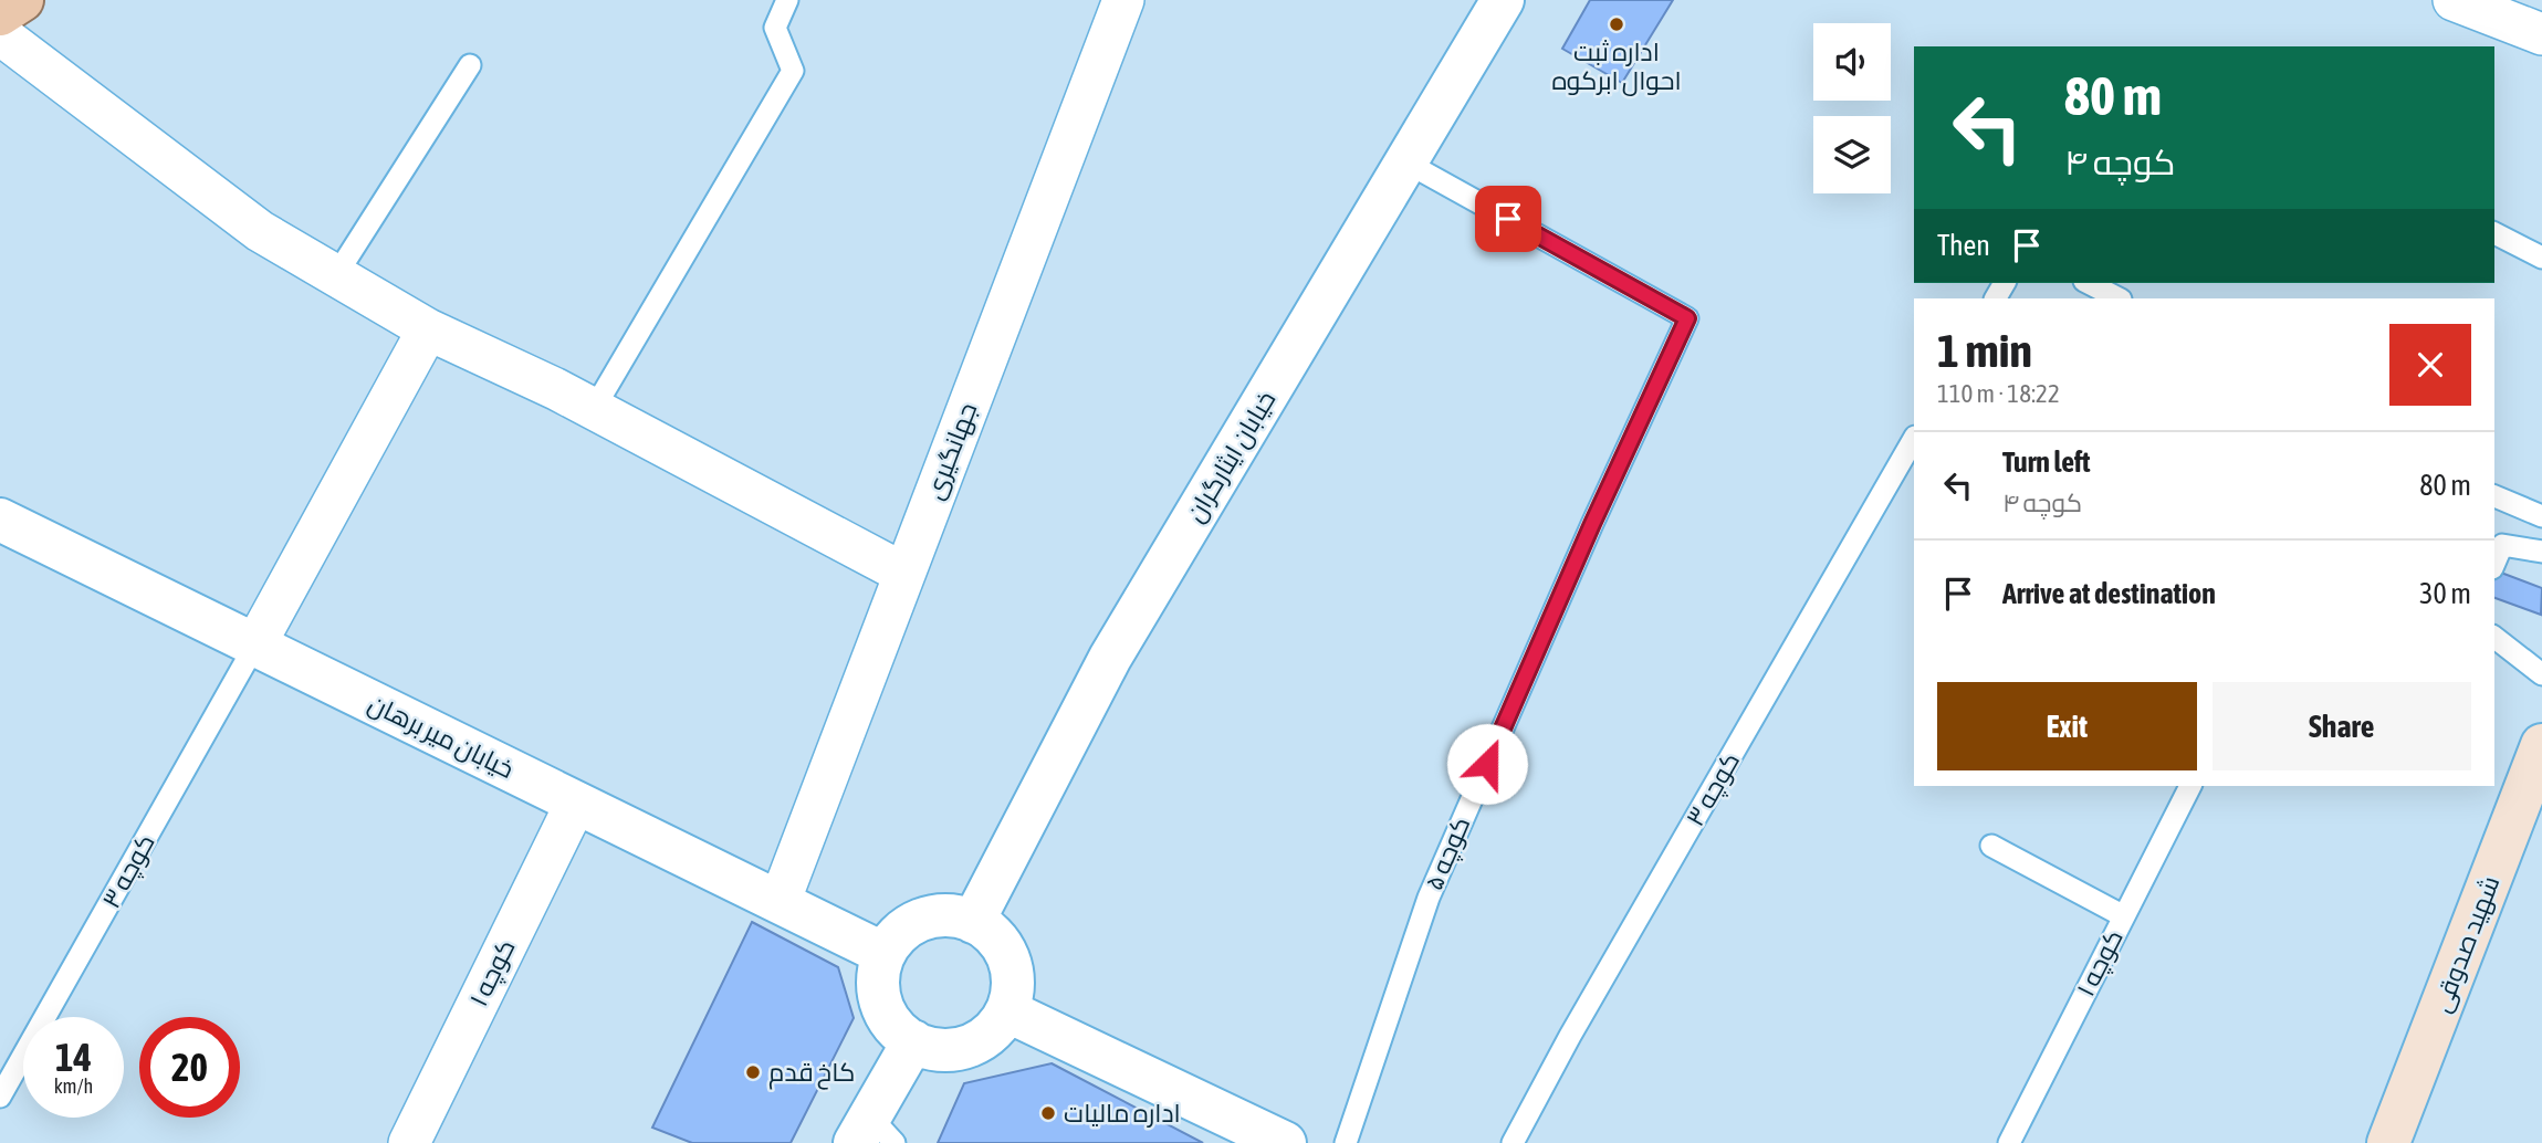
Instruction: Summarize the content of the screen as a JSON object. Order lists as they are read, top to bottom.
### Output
{
  "streets": {
    "main road": ["شهید صدوقی"],
    "street": [
      "جهانگیری",
      "خیابان ایثارگران",
      "خیابان میر برهان",
      "کوچه ۱"
    ],
    "lane": ["کوچه ۳", "کوچه ۵"]
  },
  "crossings": [
    ["جهانگیری", "خیابان میر برهان"],
    ["خیابان ایثارگران", "خیابان میر برهان"],
    ["خیابان ایثارگران", "کوچه ۵"],
    ["خیابان میر برهان", "کوچه ۳"],
    ["خیابان میر برهان", "کوچه ۱"]
  ],
  "places": ["اداره ثبت احوال ابرکوه", "کاخ قدم", "اداره مالیات"],
  "page": {
    "turn": ["80 m", "کوچه ۴"],
    "then": "Then",
    "heading": ["1 min", "110 m · 18:22"],
    "list": [
      {
        "name": "Turn left",
        "note": "کوچه ۴",
        "value": "80 m"
      },
      {
        "name": "Arrive at destination",
        "value": "30 m"
      }
    ],
    "buttons": ["Exit", "Share"],
    "speed": "14 km/h",
    "limit": "20"
  }
}
